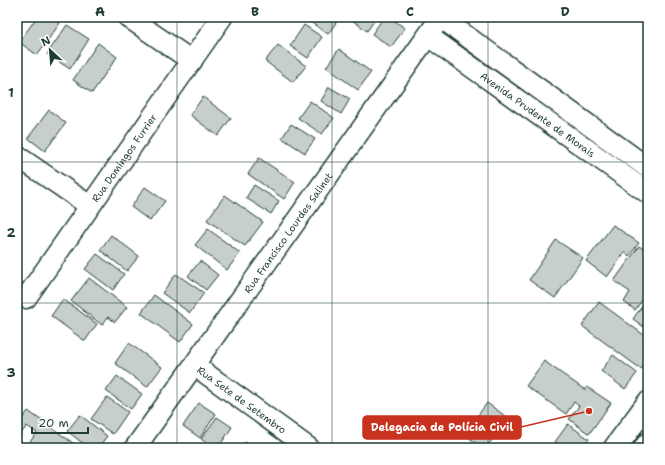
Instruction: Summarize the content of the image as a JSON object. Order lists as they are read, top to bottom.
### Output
{
  "streets": {
    "street": [
      "Avenida Prudente de Morais",
      "Rua Domingos Furrier",
      "Rua Francisco Lourdes Salinet",
      "Rua Sete de Setembro"
    ]
  },
  "crossings": [
    ["Avenida Prudente de Morais", "Rua Francisco Lourdes Salinet"],
    ["Rua Francisco Lourdes Salinet", "Rua Sete de Setembro"]
  ],
  "places": ["Delegacia de Polícia Civil"],
  "scale_bar": "20 m",
  "north": "top left",
  "grid": {
    "columns": [
      "A",
      "B",
      "C",
      "D"
    ],
    "rows": ["1", "2", "3"]
  }
}
